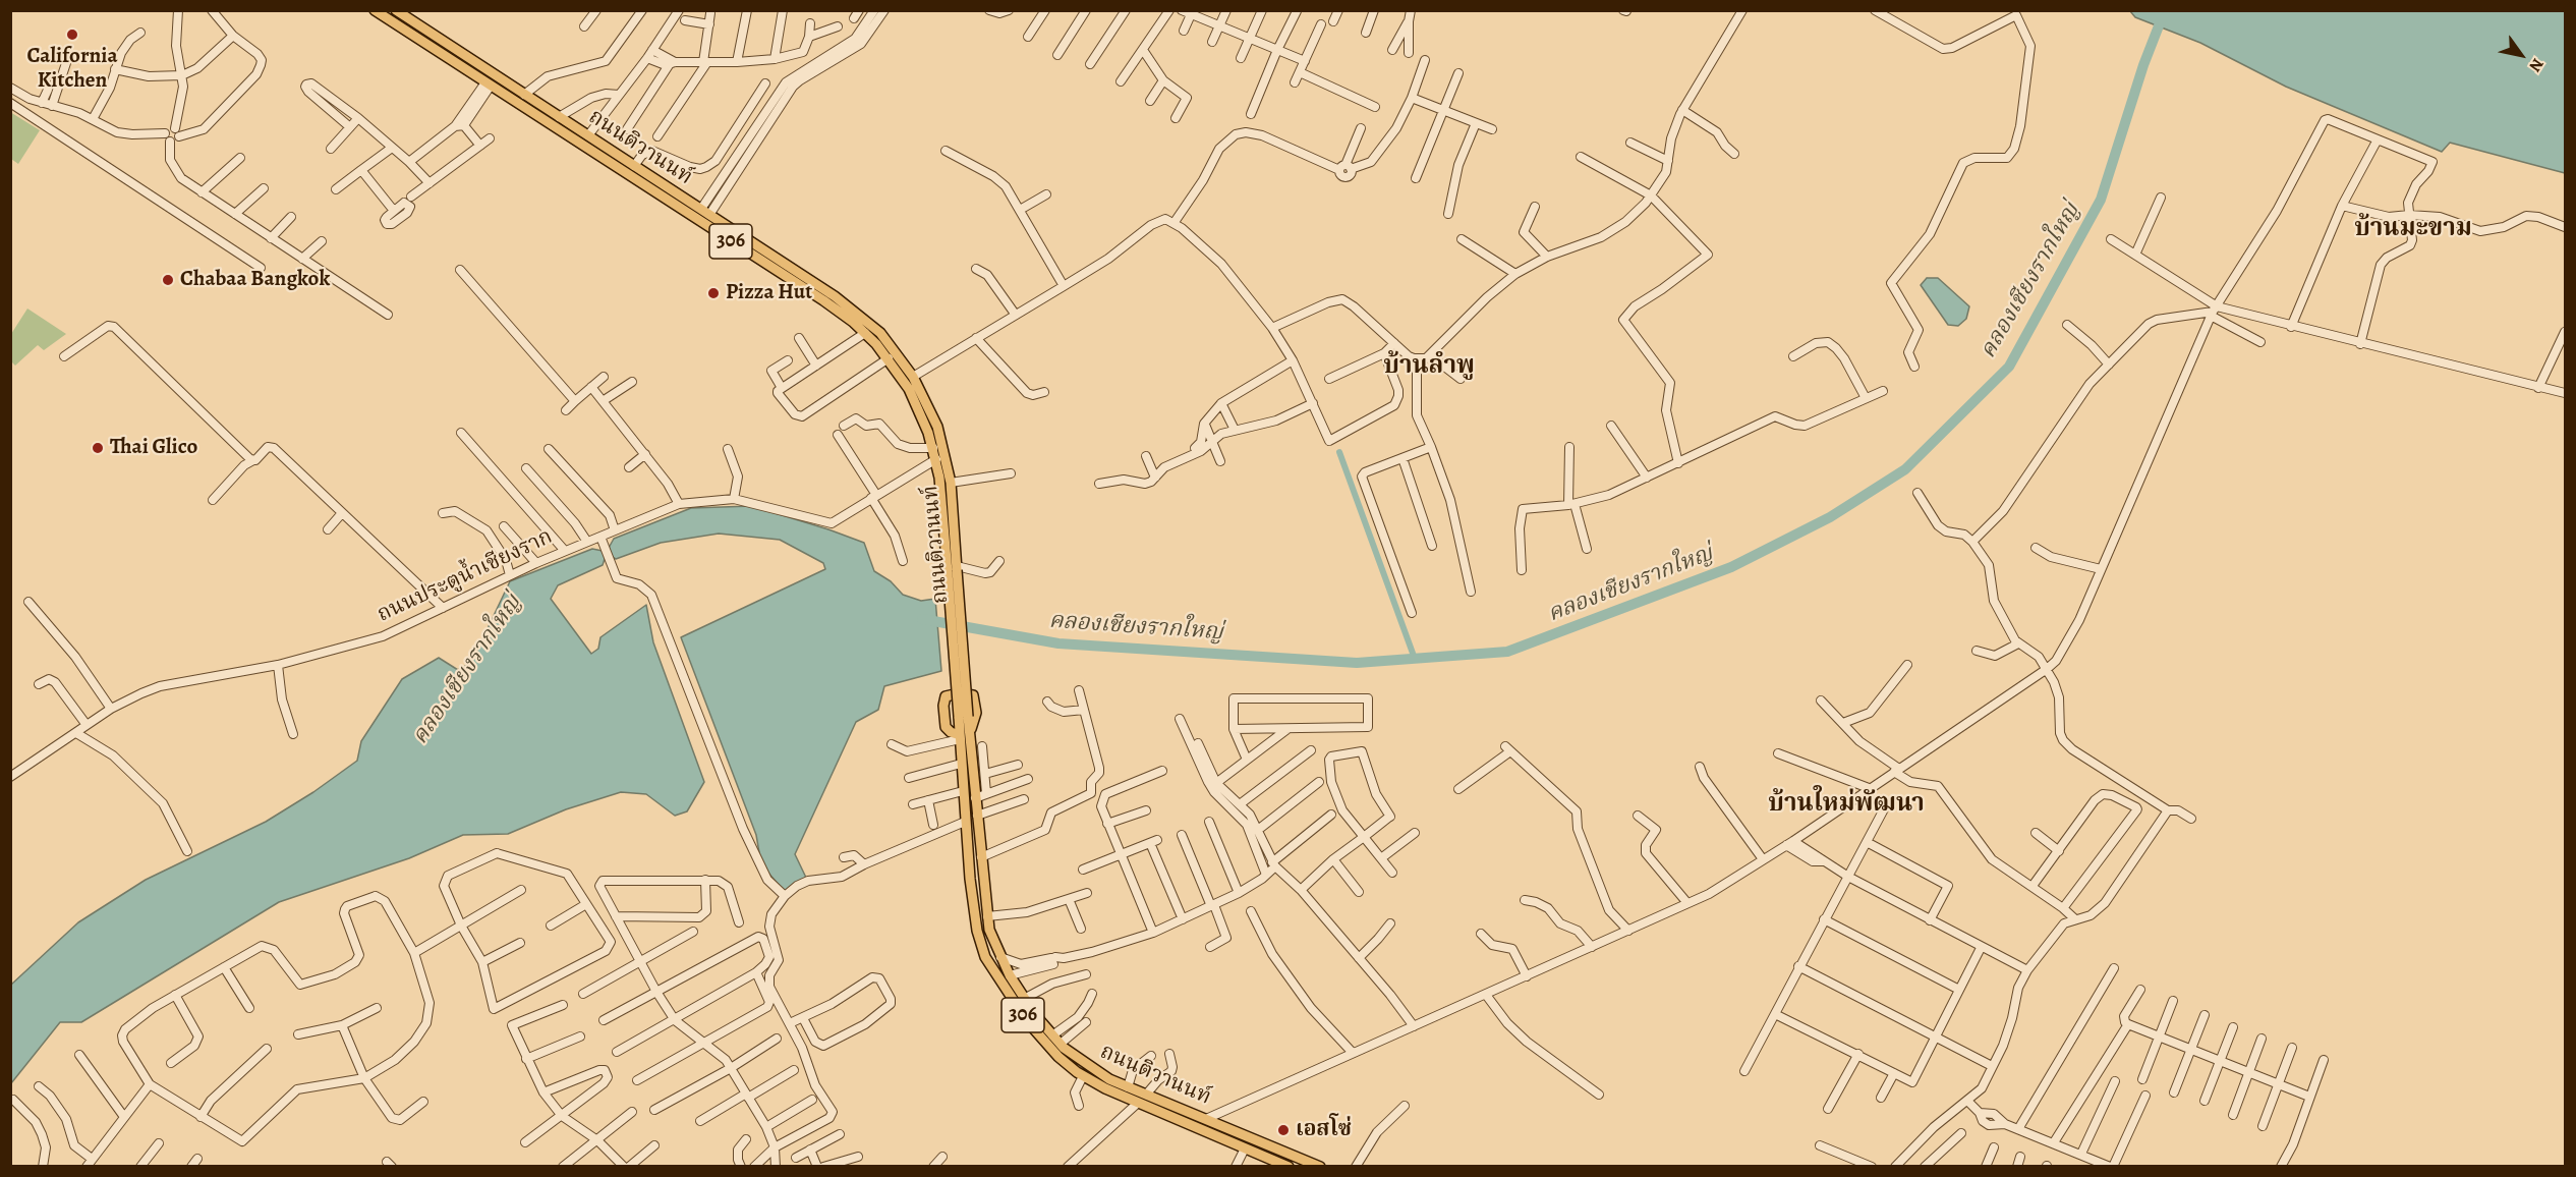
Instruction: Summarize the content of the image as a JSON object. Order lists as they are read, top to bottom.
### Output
{
  "streets": {
    "main road": ["ถนนติวานนท์", "306"],
    "street": ["ถนนประตูน้ำเชียงราก"]
  },
  "crossings": [
    ["ถนนติวานนท์", "ถนนประตูน้ำเชียงราก"]
  ],
  "districts": ["บ้านมะขาม", "บ้านลำพู", "บ้านใหม่พัฒนา"],
  "water": ["คลองเชียงรากใหญ่"],
  "places": [
    "California Kitchen",
    "Chabaa Bangkok",
    "Pizza Hut",
    "Thai Glico",
    "เอสโซ่"
  ],
  "north": "bottom right"
}
